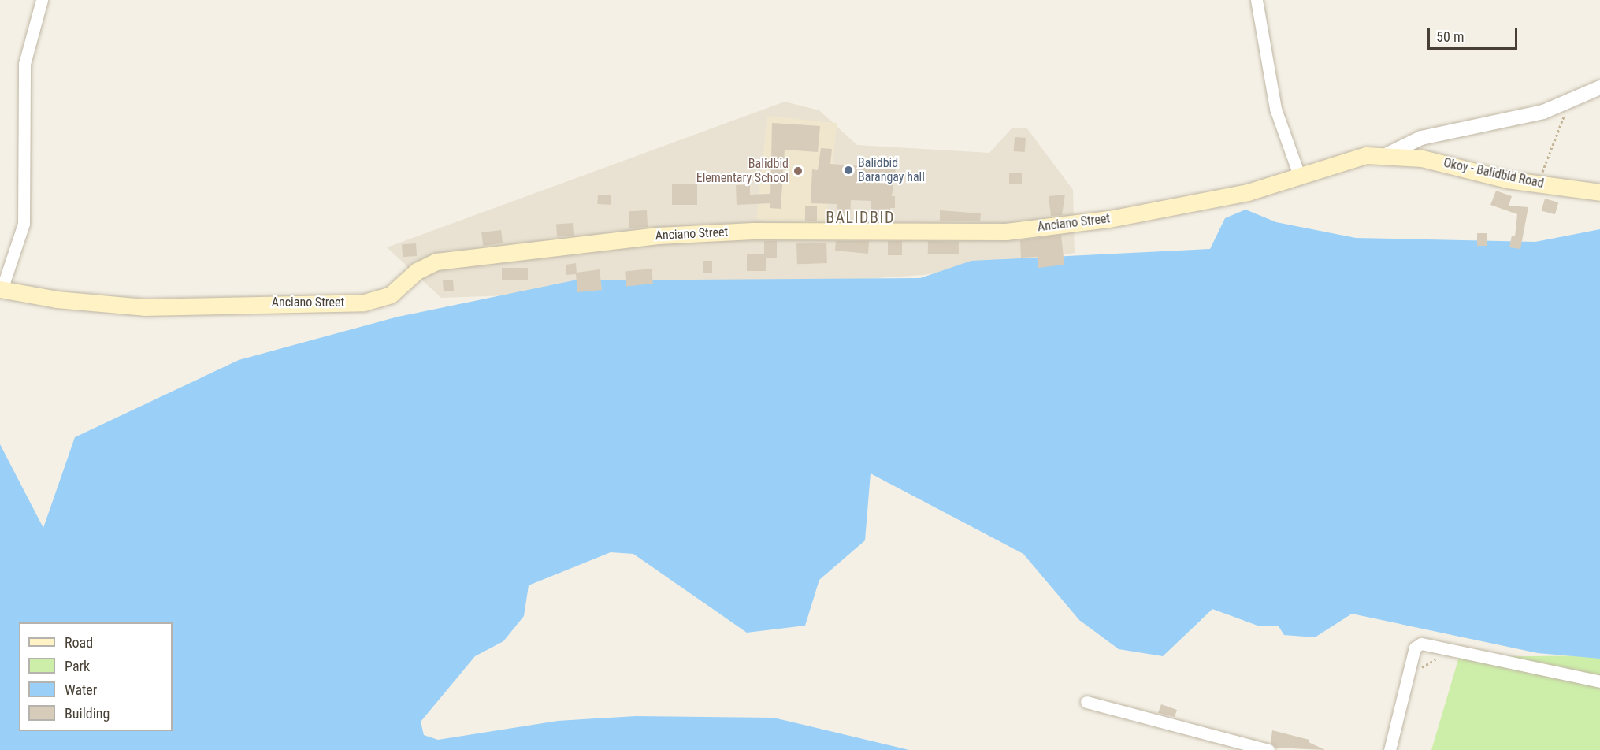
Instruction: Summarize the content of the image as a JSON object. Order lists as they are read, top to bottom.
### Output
{
  "streets": {
    "main road": ["Okoy - Balidbid Road", "Anciano Street"]
  },
  "crossings": [
    ["Okoy - Balidbid Road", "Anciano Street"]
  ],
  "districts": ["BALIDBID"],
  "places": ["Balidbid Barangay hall", "Balidbid Elementary School"],
  "legend": [
    "Road",
    "Park",
    "Water",
    "Building"
  ],
  "scale_bar": "50 m"
}
